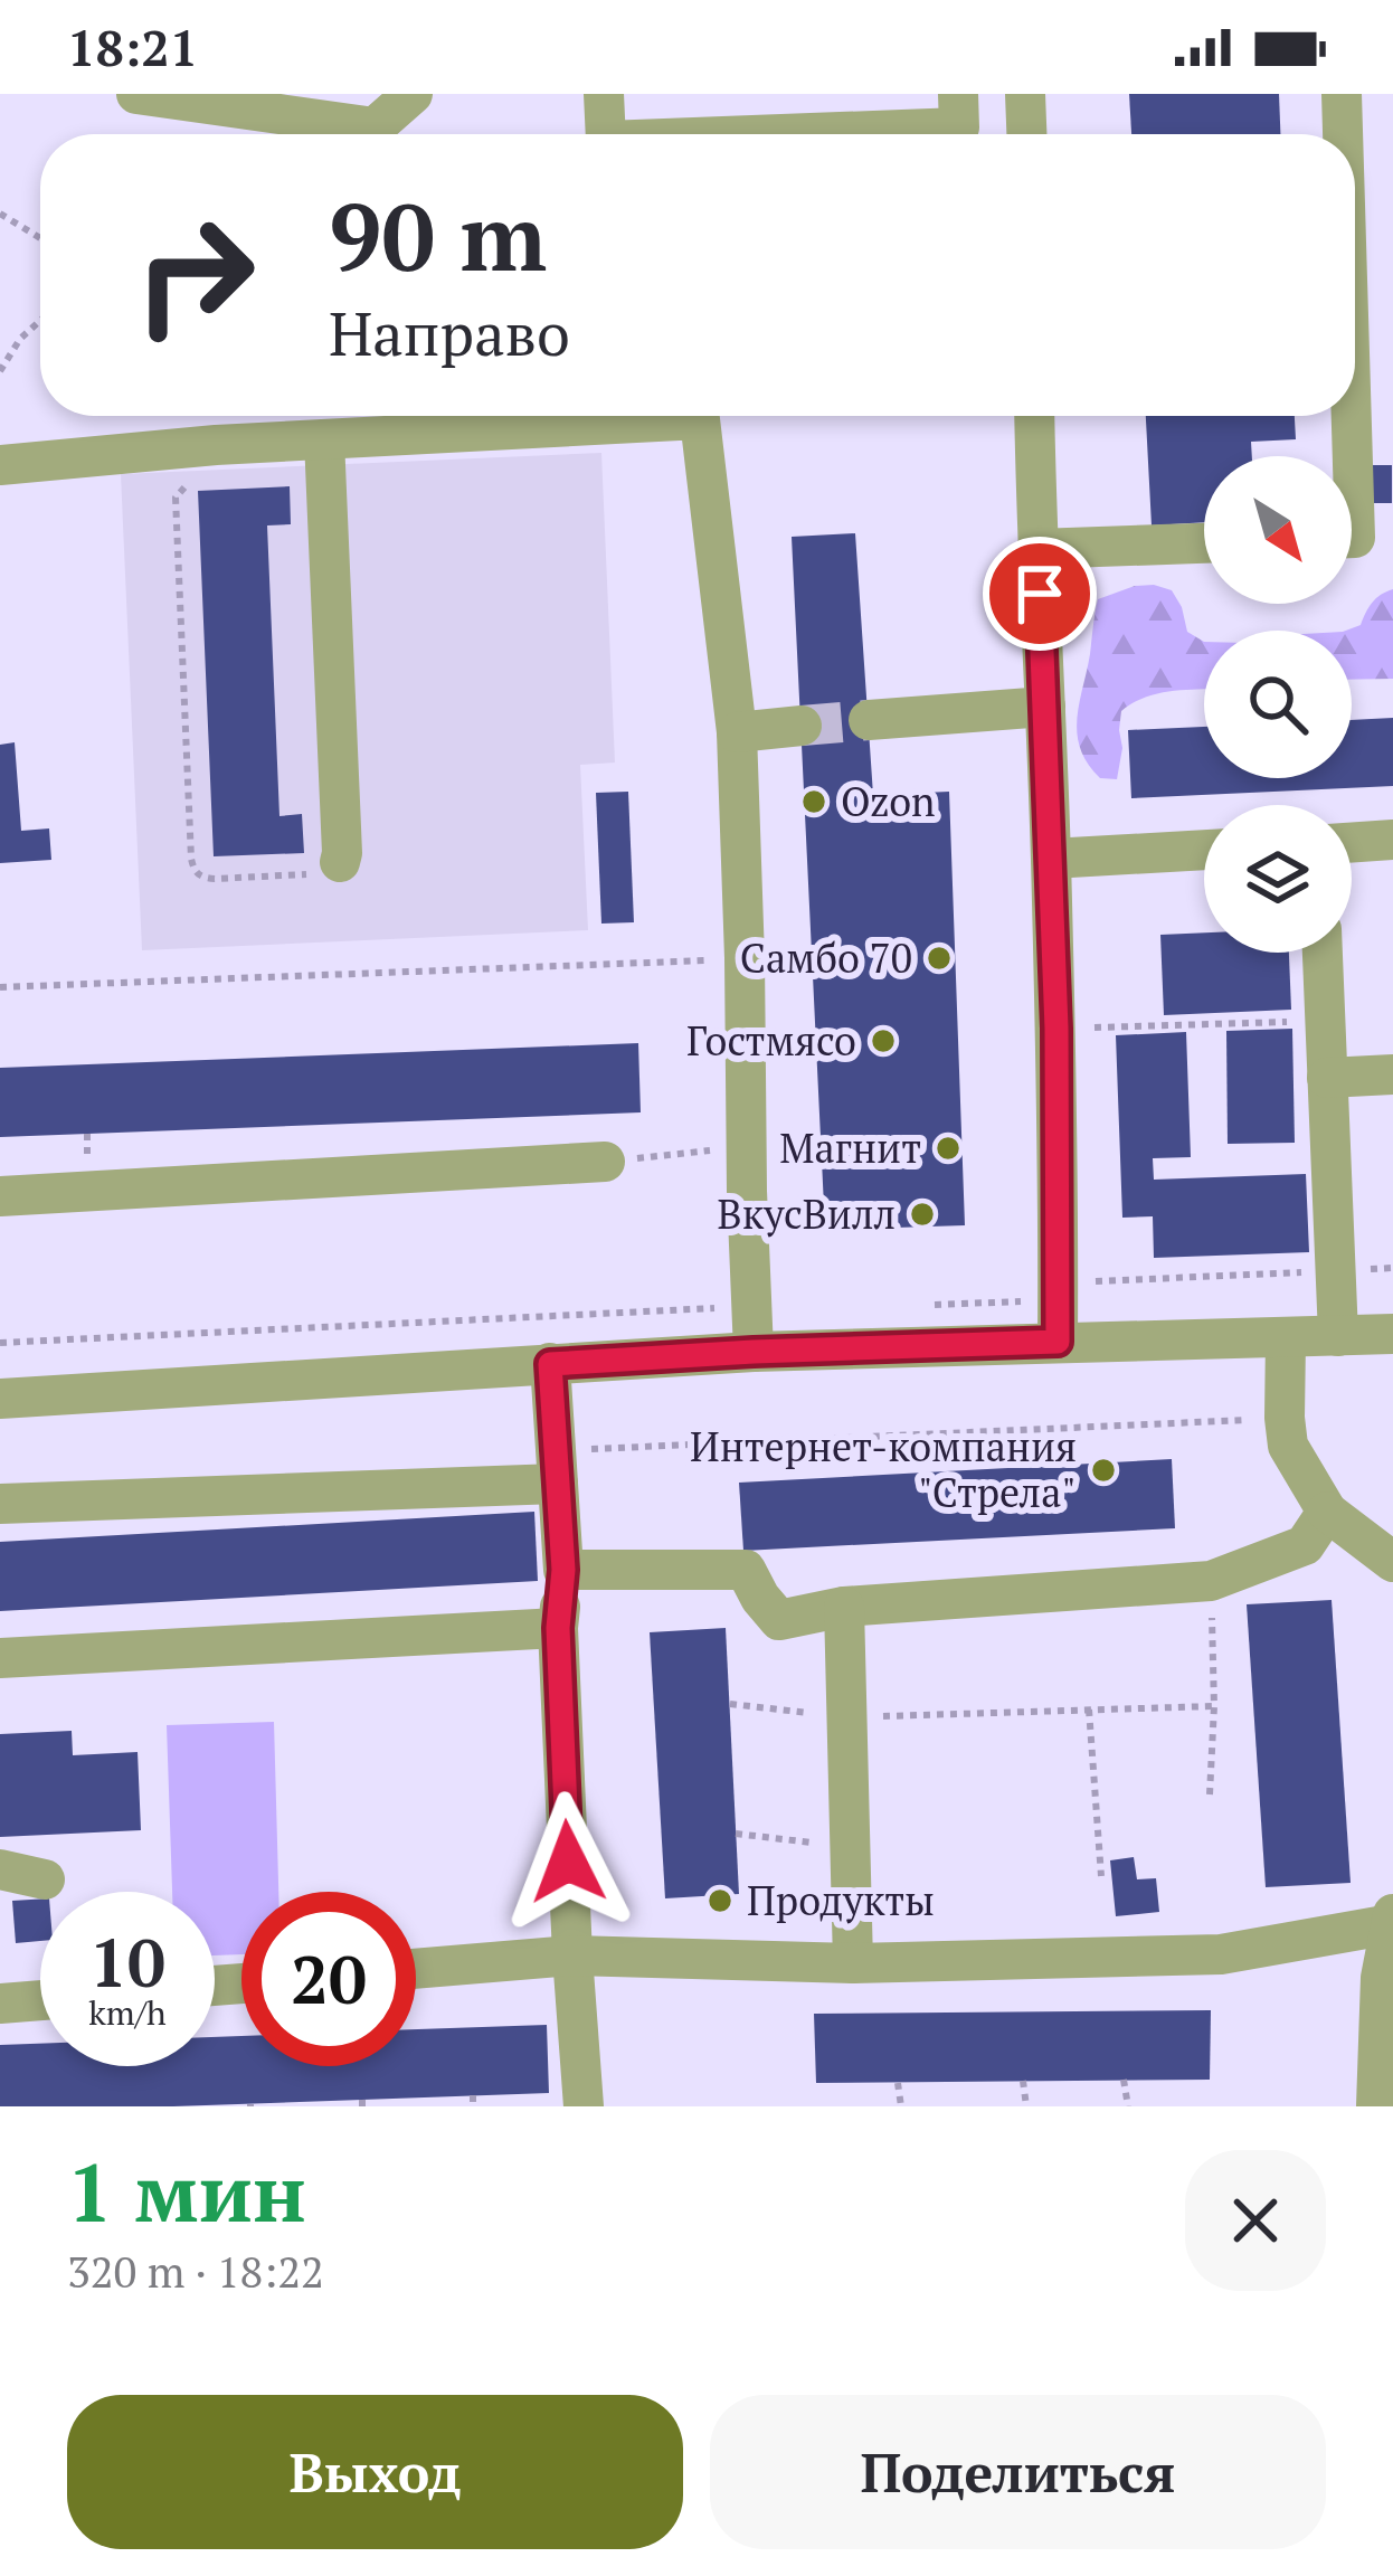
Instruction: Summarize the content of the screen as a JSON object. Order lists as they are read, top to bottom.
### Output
{
  "places": [
    "Ozon",
    "Самбо 70",
    "Гостмясо",
    "Магнит",
    "ВкусВилл",
    "Интернет-компания \"Стрела\"",
    "Продукты"
  ],
  "north": "bottom right",
  "page": {
    "status": "18:21",
    "turn": ["90 m", "Направо"],
    "speed": "10 km/h",
    "limit": "20",
    "heading": ["1 мин", "320 m · 18:22"],
    "buttons": ["Выход", "Поделиться"]
  }
}
